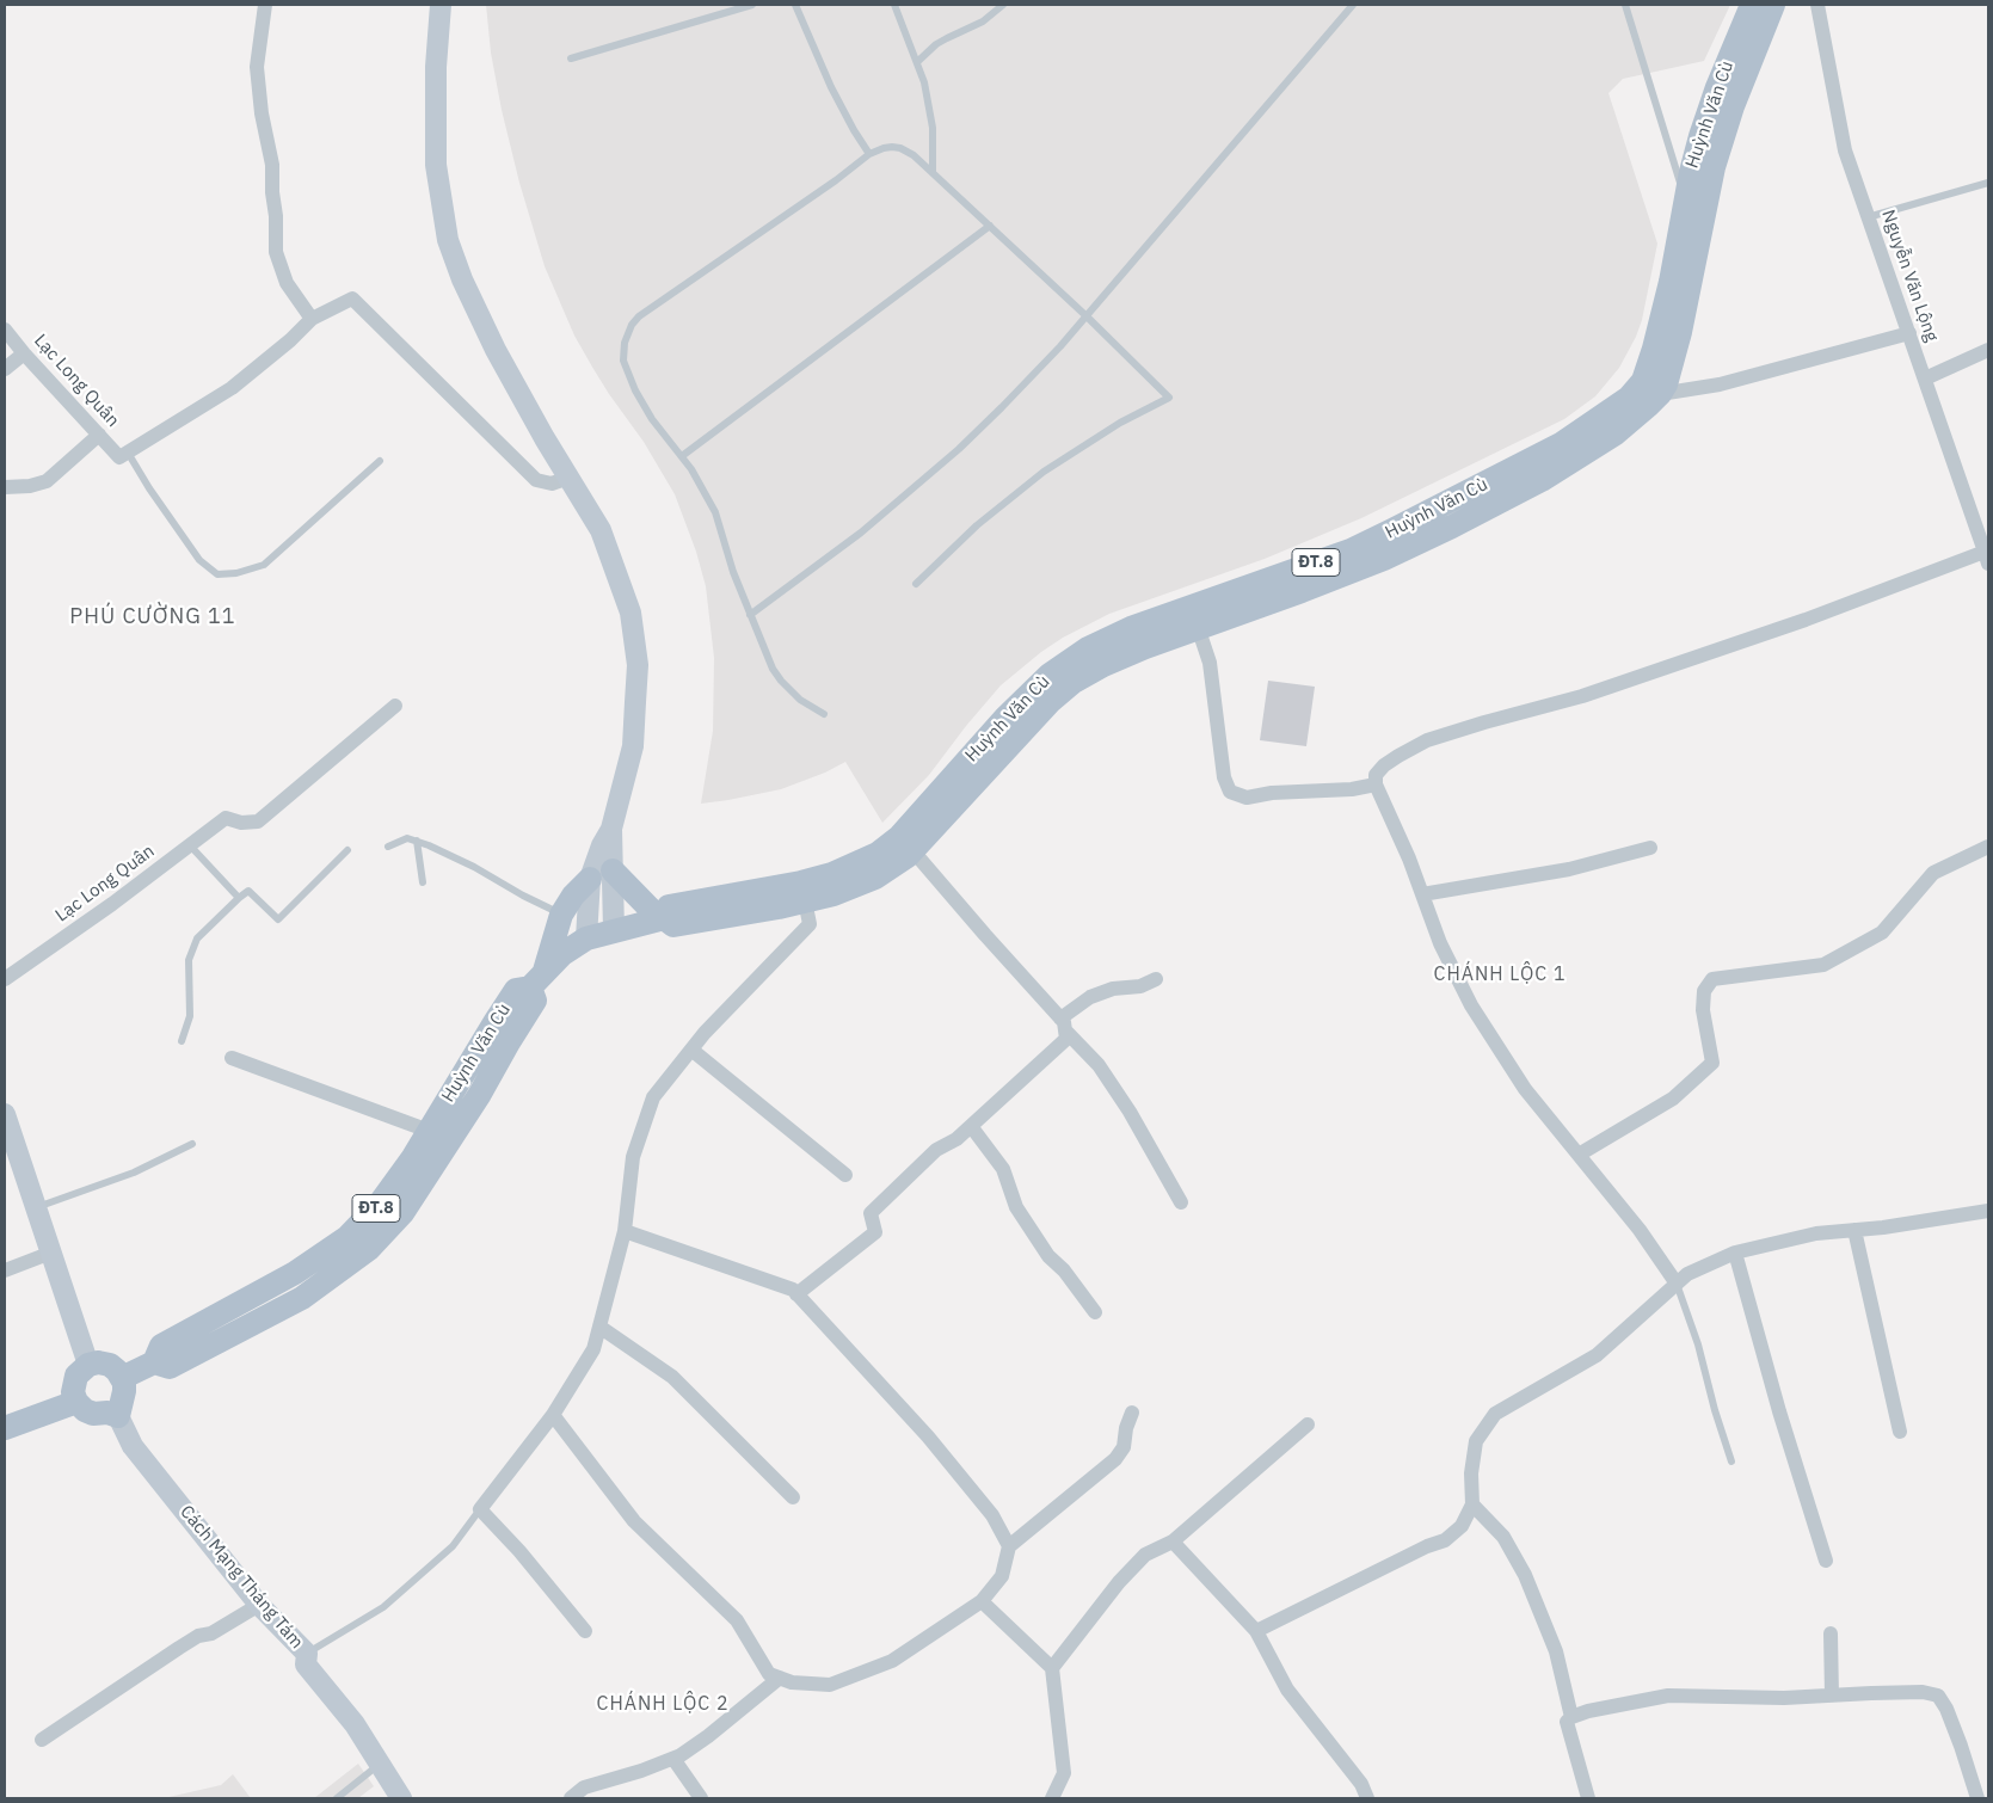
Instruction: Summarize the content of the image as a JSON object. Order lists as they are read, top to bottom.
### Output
{
  "streets": {
    "main road": ["Huỳnh Văn Cù", "ĐT.8"],
    "street": ["Nguyễn Văn Lộng", "Lạc Long Quân", "Cách Mạng Tháng Tám"]
  },
  "districts": ["PHÚ CƯỜNG 11", "CHÁNH LỘC 1", "CHÁNH LỘC 2"]
}
